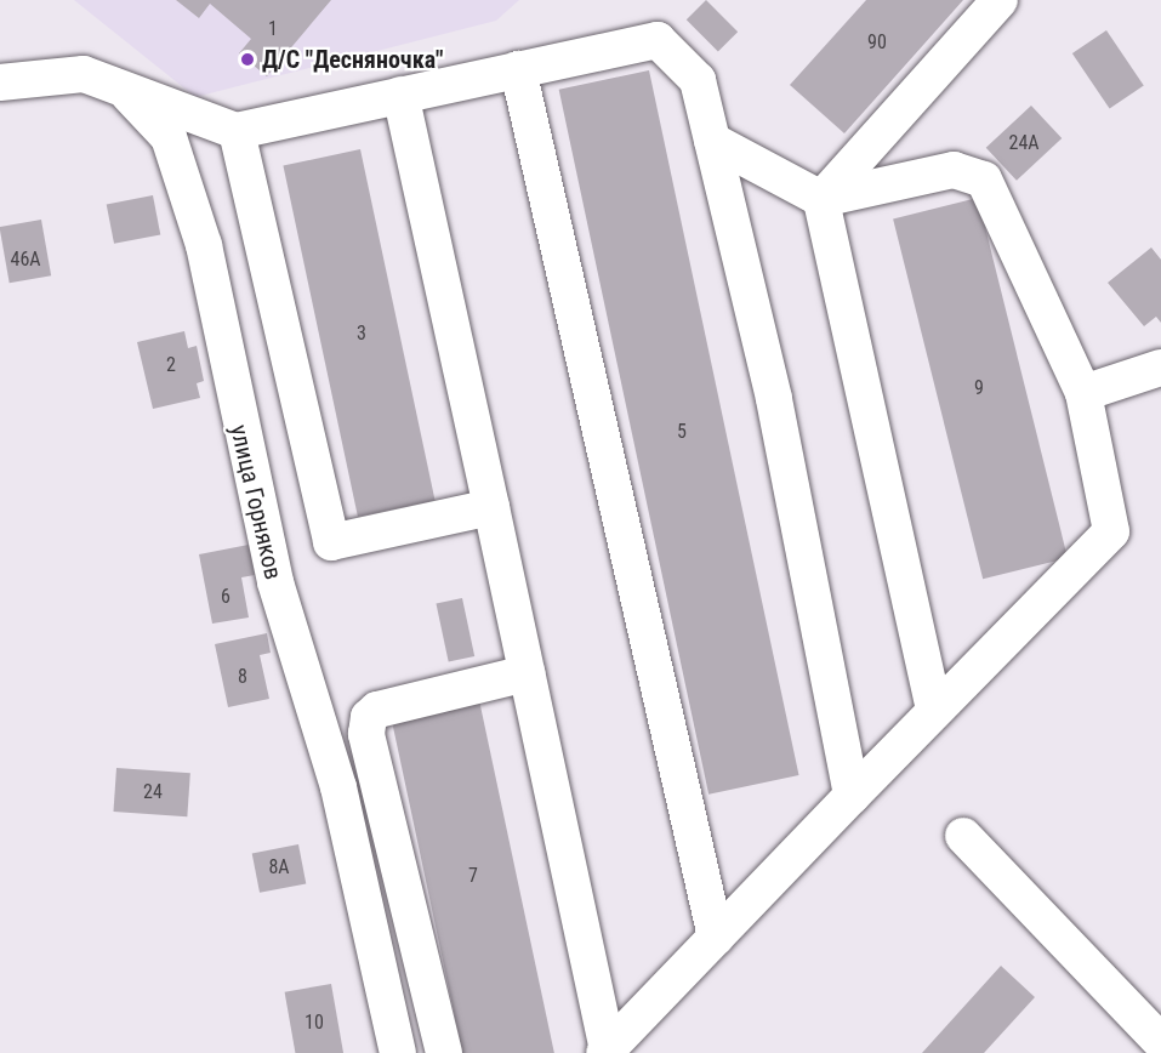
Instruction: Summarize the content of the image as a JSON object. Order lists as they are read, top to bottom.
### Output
{
  "streets": {
    "street": ["улица Горняков"]
  },
  "places": ["Д/С \"Десняночка\""],
  "house_numbers": [
    "1",
    "90",
    "24А",
    "46А",
    "3",
    "2",
    "9",
    "5",
    "6",
    "8",
    "24",
    "8А",
    "7",
    "10"
  ]
}
